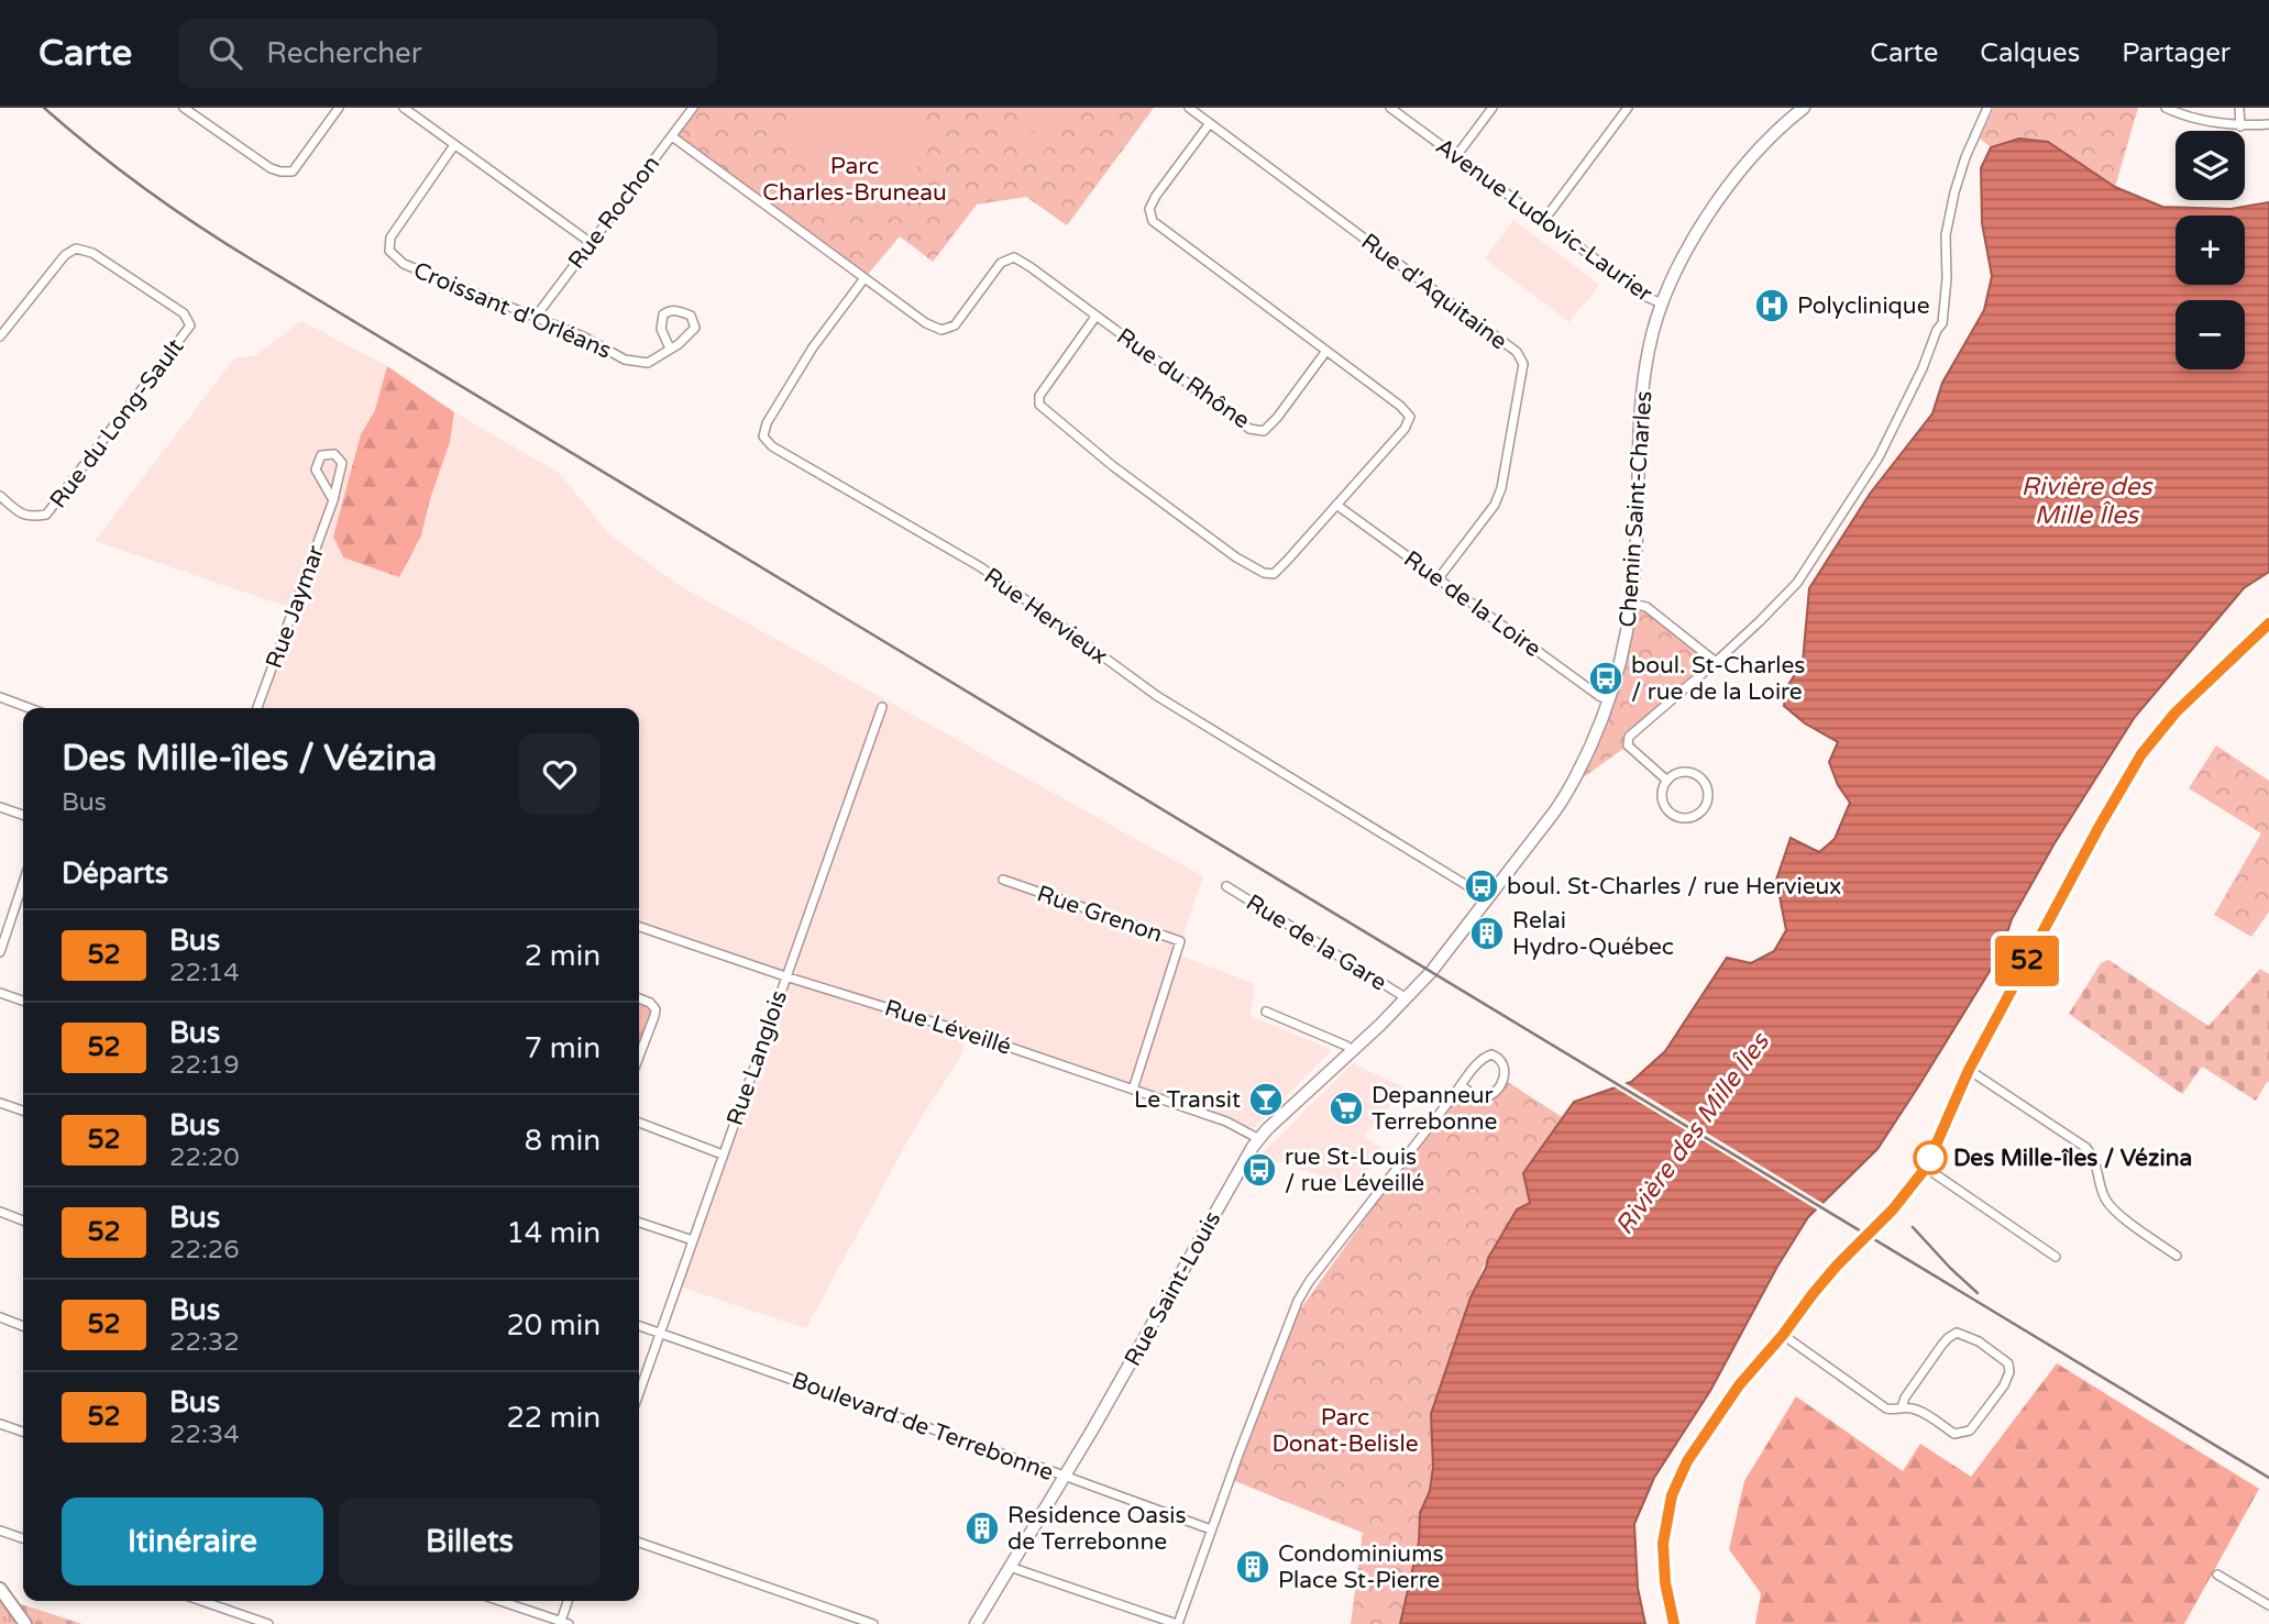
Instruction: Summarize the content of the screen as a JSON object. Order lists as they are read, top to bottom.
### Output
{
  "streets": {
    "main road": ["Chemin Saint-Charles", "Rue Saint-Louis"],
    "street": [
      "Rue Rochon",
      "Avenue Ludovic-Laurier",
      "Rue d'Aquitaine",
      "Croissant d'Orléans",
      "Rue du Rhône",
      "Rue du Long-Sault",
      "Rue de la Loire",
      "Rue Jaymar",
      "Rue Hervieux",
      "Rue Grenon",
      "Rue de la Gare",
      "Rue Léveillé",
      "Rue Langlois",
      "Boulevard de Terrebonne"
    ]
  },
  "crossings": [
    ["Rue Rochon", "Croissant d'Orléans"],
    ["Avenue Ludovic-Laurier", "Chemin Saint-Charles"],
    ["Rue d'Aquitaine", "Rue de la Loire"],
    ["Chemin Saint-Charles", "Rue de la Loire"],
    ["Chemin Saint-Charles", "Rue Hervieux"],
    ["Chemin Saint-Charles", "Rue de la Gare"],
    ["Chemin Saint-Charles", "Rue Saint-Louis"],
    ["Rue Grenon", "Rue Léveillé"],
    ["Rue de la Gare", "Rue Saint-Louis"],
    ["Rue Léveillé", "Rue Langlois"],
    ["Rue Léveillé", "Rue Saint-Louis"],
    ["Rue Langlois", "Boulevard de Terrebonne"],
    ["Rue Saint-Louis", "Boulevard de Terrebonne"]
  ],
  "water": ["Rivière des Mille Îles"],
  "parks": ["Parc Charles-Bruneau", "Parc Donat-Belisle"],
  "places": {
    "hospital": ["Polyclinique"],
    "bus stop": ["boul. St-Charles / rue de la Loire", "boul. St-Charles / rue Hervieux", "rue St-Louis / rue Léveillé"],
    "building": ["Relai Hydro-Québec", "Residence Oasis de Terrebonne", "Condominiums Place St-Pierre"],
    "bar": ["Le Transit"],
    "supermarket": ["Depanneur Terrebonne"],
    "other": ["Des Mille-îles / Vézina"]
  },
  "lines": ["bus line 52"],
  "page": {
    "header": "Carte",
    "search": "Rechercher",
    "nav": ["Carte", "Calques", "Partager"],
    "on_map": "52",
    "map_buttons": ["+", "−"],
    "heading": [
      ["Des Mille-îles / Vézina", "Bus"],
      "Départs"
    ],
    "list": [
      {
        "mark": "52",
        "name": "Bus",
        "note": "22:14",
        "value": "2 min"
      },
      {
        "mark": "52",
        "name": "Bus",
        "note": "22:19",
        "value": "7 min"
      },
      {
        "mark": "52",
        "name": "Bus",
        "note": "22:20",
        "value": "8 min"
      },
      {
        "mark": "52",
        "name": "Bus",
        "note": "22:26",
        "value": "14 min"
      },
      {
        "mark": "52",
        "name": "Bus",
        "note": "22:32",
        "value": "20 min"
      },
      {
        "mark": "52",
        "name": "Bus",
        "note": "22:34",
        "value": "22 min"
      }
    ],
    "buttons": ["Itinéraire", "Billets"]
  }
}
